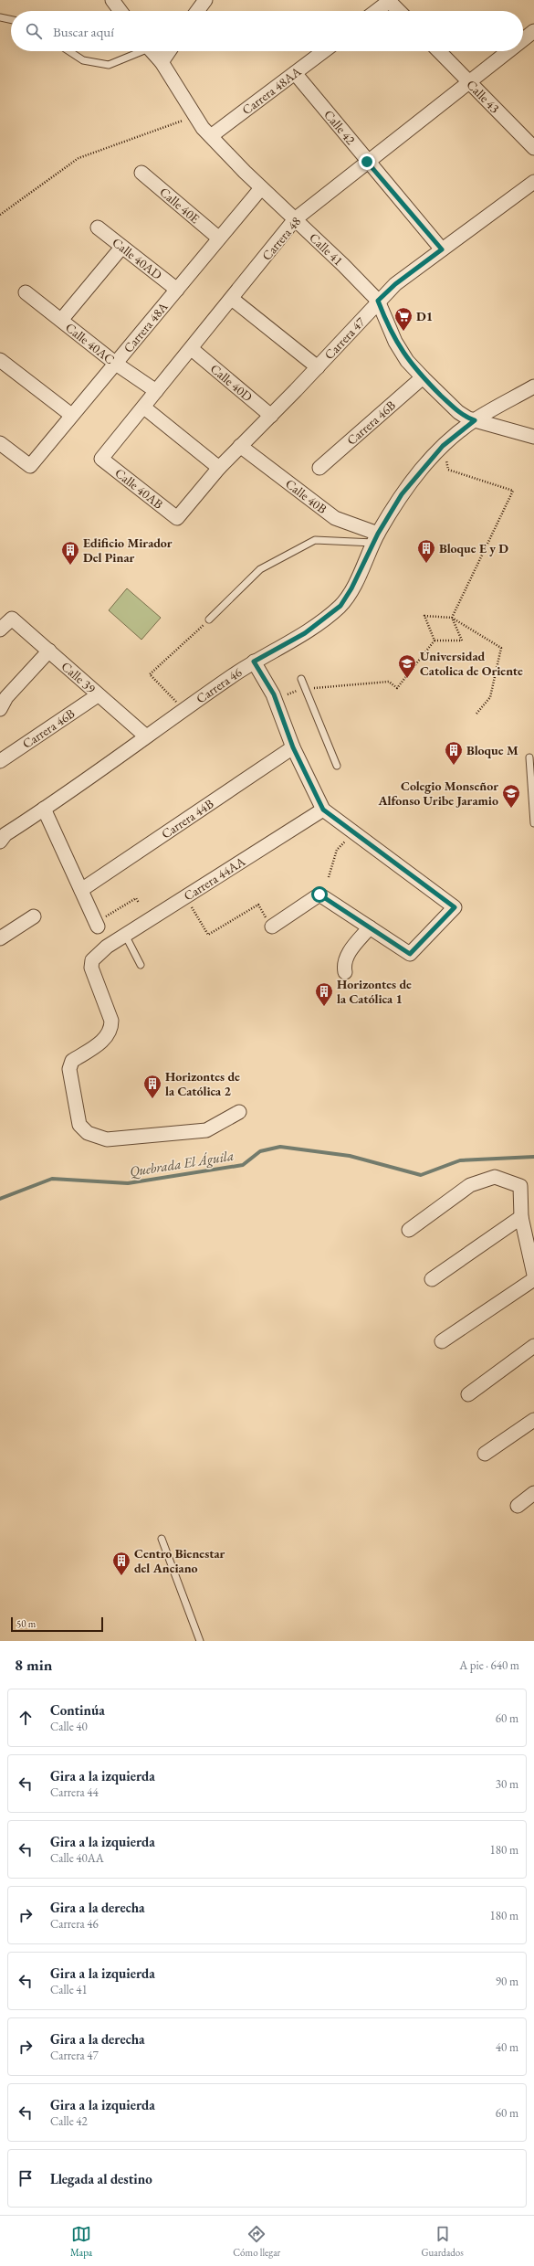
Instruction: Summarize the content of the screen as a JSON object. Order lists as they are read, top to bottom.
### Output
{
  "streets": {
    "street": [
      "Carrera 48AA",
      "Calle 43",
      "Calle 42",
      "Calle 40E",
      "Carrera 48",
      "Calle 41",
      "Calle 40AD",
      "Carrera 48A",
      "Carrera 47",
      "Calle 40AC",
      "Calle 40D",
      "Carrera 46B",
      "Calle 40AB",
      "Calle 40B",
      "Calle 39",
      "Carrera 46",
      "Carrera 44B",
      "Carrera 44AA"
    ]
  },
  "crossings": [
    ["Carrera 48AA", "Calle 42"],
    ["Carrera 48AA", "Calle 41"],
    ["Calle 43", "Carrera 48"],
    ["Calle 42", "Carrera 48"],
    ["Calle 42", "Carrera 47"],
    ["Calle 40E", "Carrera 48A"],
    ["Carrera 48", "Calle 41"],
    ["Carrera 48", "Calle 40AC"],
    ["Carrera 48", "Calle 40D"],
    ["Carrera 48", "Calle 40AB"],
    ["Calle 41", "Carrera 48A"],
    ["Calle 41", "Carrera 47"],
    ["Calle 41", "Carrera 46B"],
    ["Calle 41", "Carrera 46"],
    ["Calle 40AD", "Carrera 48A"],
    ["Carrera 48A", "Calle 40AC"],
    ["Carrera 47", "Calle 40D"],
    ["Carrera 47", "Calle 40AB"],
    ["Carrera 47", "Calle 40B"],
    ["Carrera 46B", "Calle 39"],
    ["Calle 40B", "Carrera 46"],
    ["Calle 39", "Carrera 46"]
  ],
  "water": ["Quebrada El Águila"],
  "places": {
    "supermarket": ["D1"],
    "building": [
      "Bloque E y D",
      "Edificio Mirador Del Pinar",
      "Bloque M",
      "Horizontes de la Católica 1",
      "Horizontes de la Católica 2",
      "Centro Bienestar del Anciano"
    ],
    "school or university": ["Universidad Catolica de Oriente", "Colegio Monseñor Alfonso Uribe Jaramio"]
  },
  "scale_bar": "50 m",
  "page": {
    "search": "Buscar aquí",
    "scale": "50 m",
    "heading": ["8 min", "A pie · 640 m"],
    "list": [
      ["Continúa", "Calle 40", "60 m"],
      ["Gira a la izquierda", "Carrera 44", "30 m"],
      ["Gira a la izquierda", "Calle 40AA", "180 m"],
      ["Gira a la derecha", "Carrera 46", "180 m"],
      ["Gira a la izquierda", "Calle 41", "90 m"],
      ["Gira a la derecha", "Carrera 47", "40 m"],
      ["Gira a la izquierda", "Calle 42", "60 m"],
      "Llegada al destino"
    ],
    "nav": ["Mapa", "Cómo llegar", "Guardados"]
  }
}
